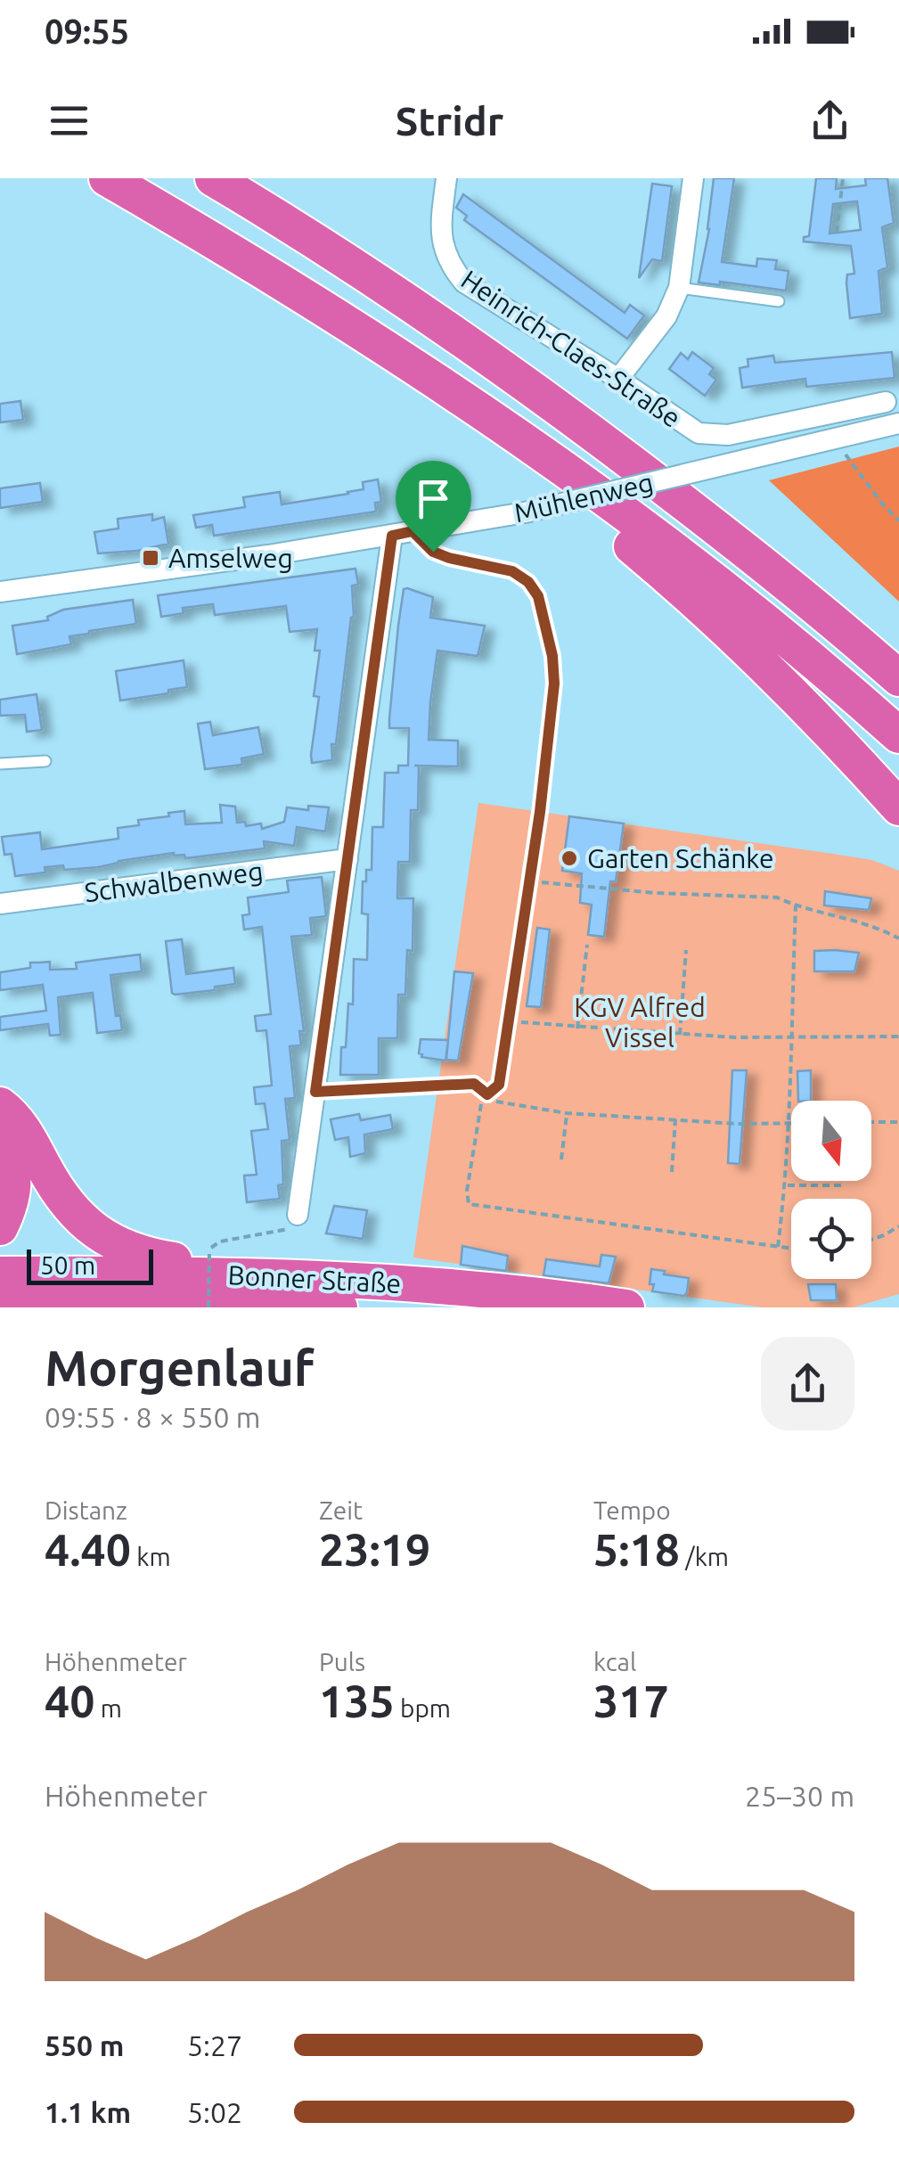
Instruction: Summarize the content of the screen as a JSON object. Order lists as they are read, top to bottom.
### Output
{
  "streets": {
    "highway": ["Bonner Straße"],
    "street": ["Heinrich-Claes-Straße", "Mühlenweg", "Schwalbenweg"]
  },
  "parks": ["KGV Alfred Vissel"],
  "places": {
    "transit": ["Amselweg"],
    "other": ["Garten Schänke"]
  },
  "scale_bar": "50 m",
  "north": "bottom",
  "page": {
    "status": "09:55",
    "header": "Stridr",
    "scale": "50 m",
    "heading": ["Morgenlauf", "09:55 · 8 × 550 m"],
    "stats": [
      ["Distanz", "4.40 km"],
      ["Zeit", "23:19"],
      ["Tempo", "5:18 /km"],
      ["Höhenmeter", "40 m"],
      ["Puls", "135 bpm"],
      ["kcal", "317"]
    ],
    "chart": ["Höhenmeter", "25–30 m"],
    "list": [
      {
        "name": "550 m",
        "note": "5:27"
      },
      {
        "name": "1.1 km",
        "note": "5:02"
      }
    ]
  }
}
